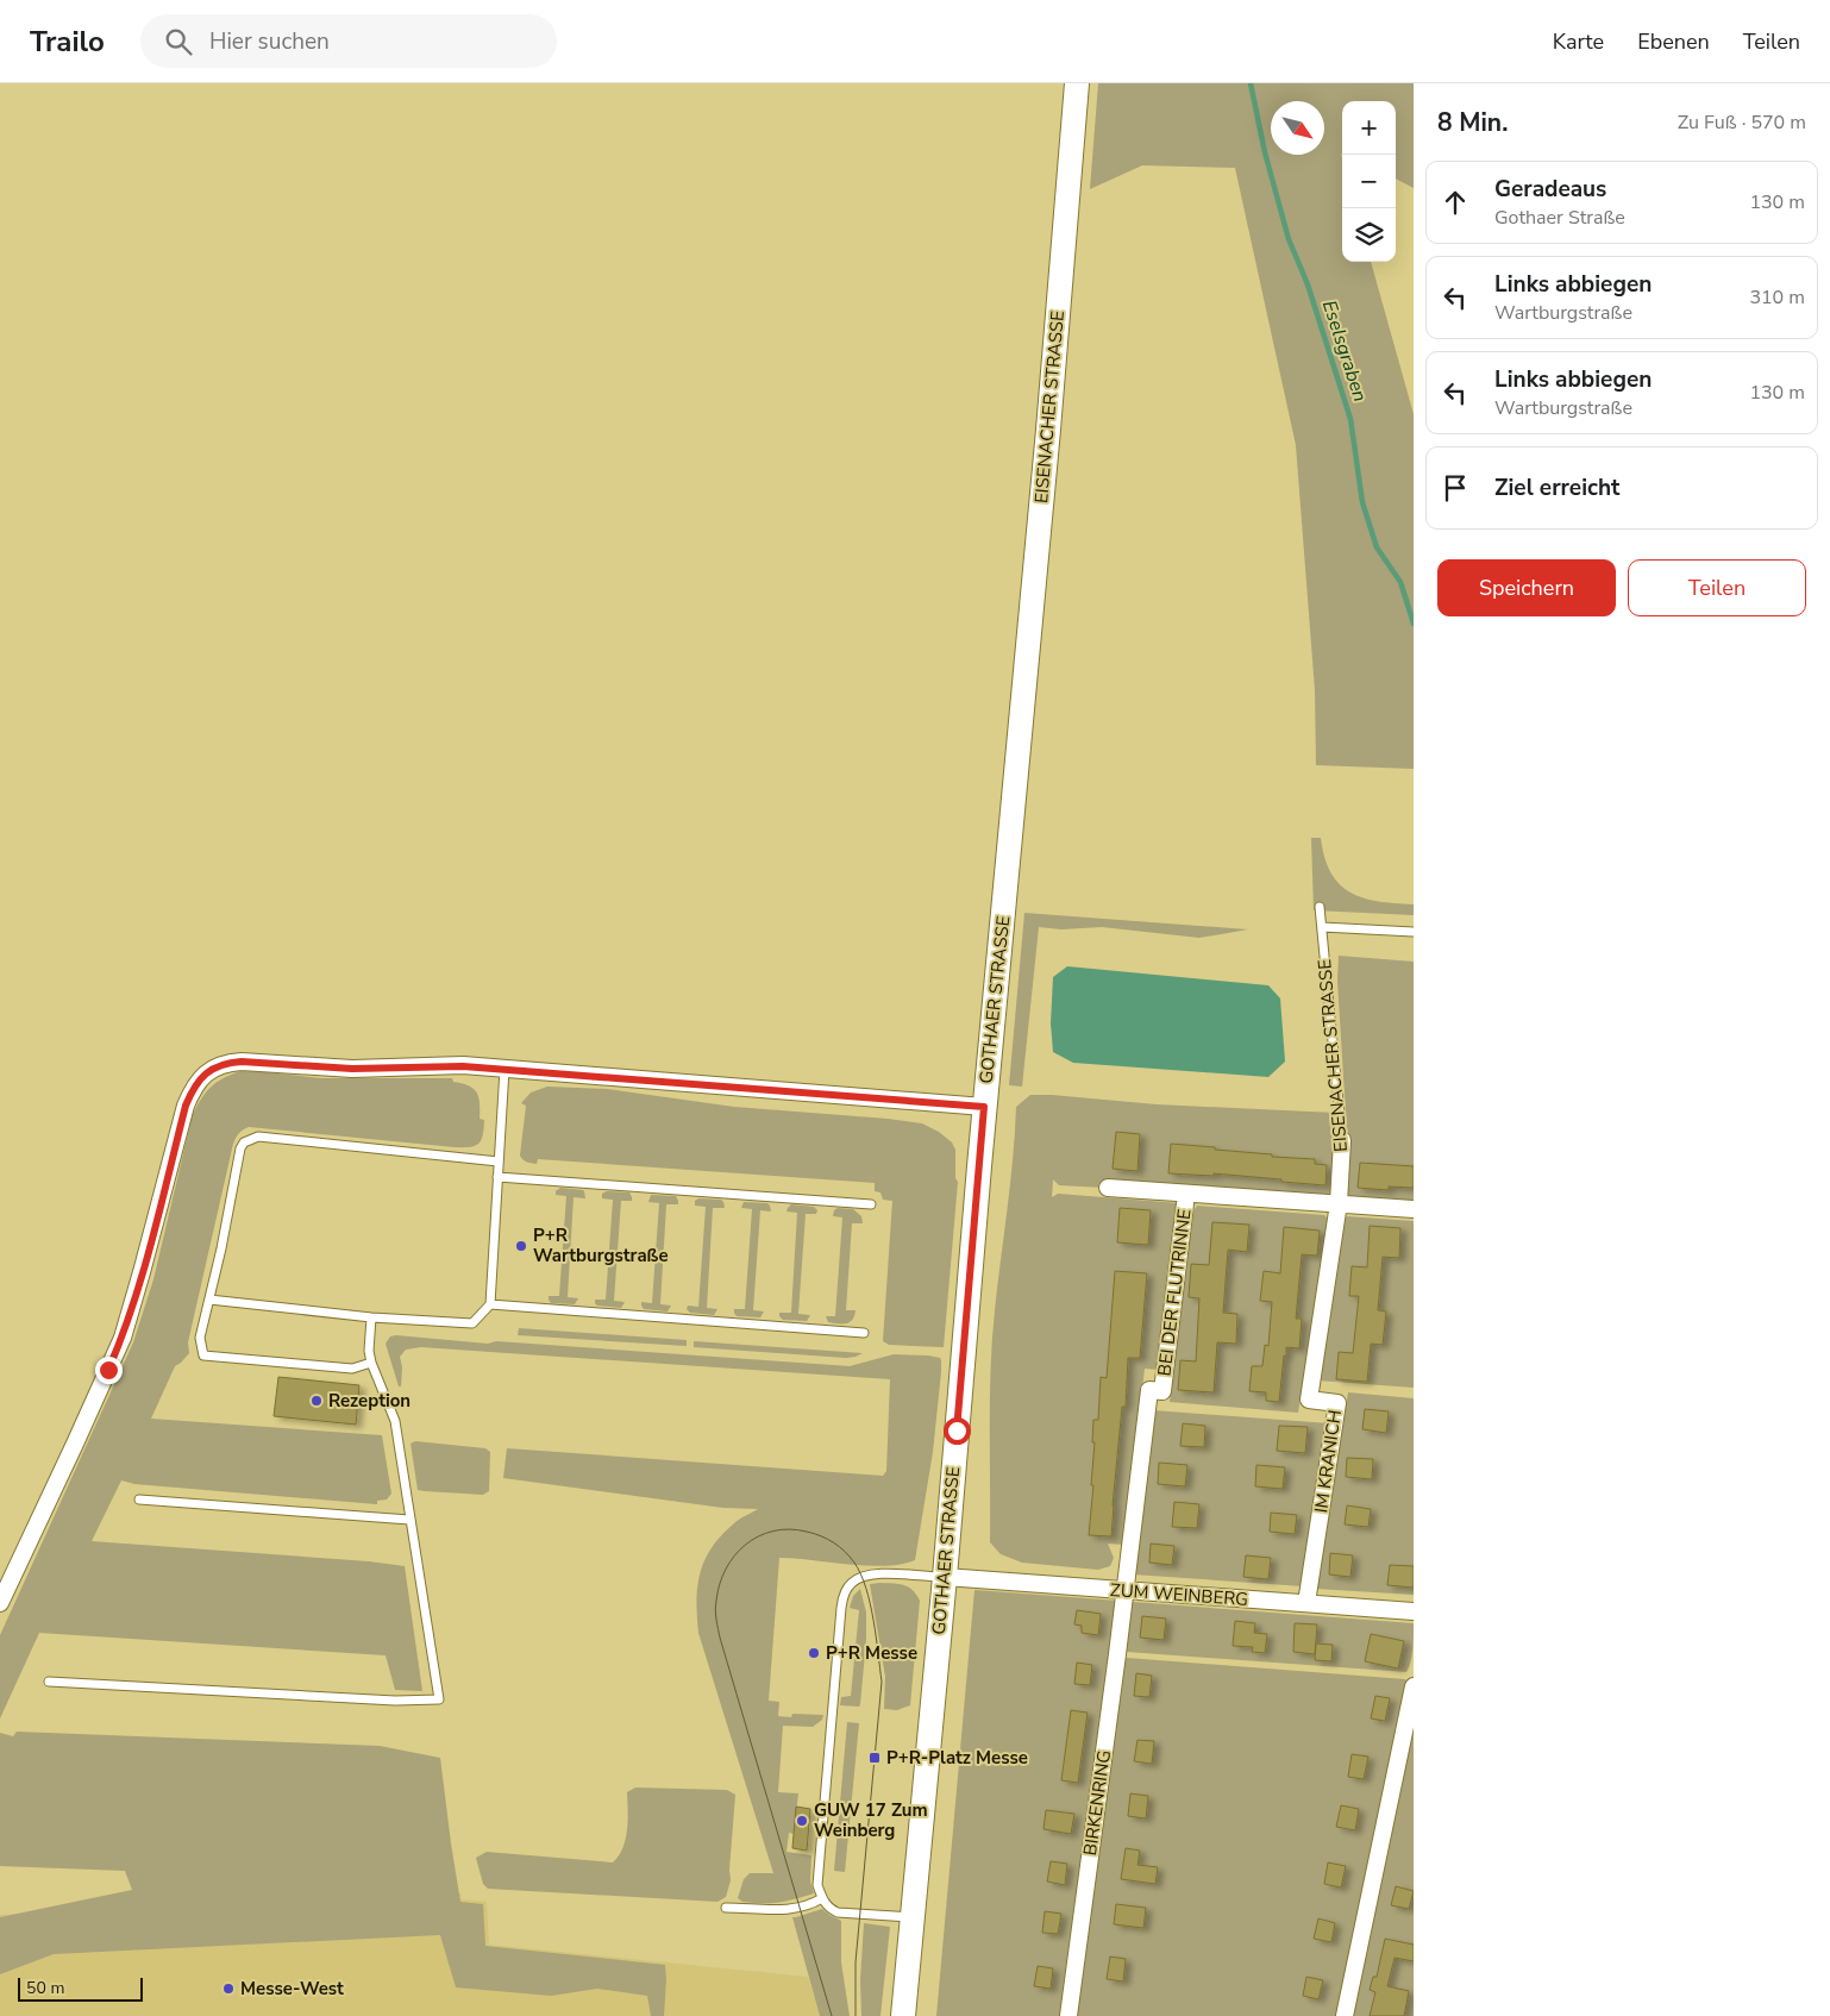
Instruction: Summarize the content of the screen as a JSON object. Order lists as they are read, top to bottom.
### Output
{
  "streets": {
    "main road": ["EISENACHER STRASSE", "GOTHAER STRASSE"],
    "street": [
      "BEI DER FLUTRINNE",
      "IM KRANICH",
      "ZUM WEINBERG",
      "BIRKENRING"
    ]
  },
  "crossings": [
    ["EISENACHER STRASSE", "GOTHAER STRASSE"],
    ["EISENACHER STRASSE", "BEI DER FLUTRINNE"],
    ["EISENACHER STRASSE", "IM KRANICH"],
    ["GOTHAER STRASSE", "ZUM WEINBERG"],
    ["BEI DER FLUTRINNE", "IM KRANICH"],
    ["BEI DER FLUTRINNE", "ZUM WEINBERG"],
    ["BEI DER FLUTRINNE", "BIRKENRING"],
    ["IM KRANICH", "ZUM WEINBERG"],
    ["ZUM WEINBERG", "BIRKENRING"]
  ],
  "water": ["Eselsgraben"],
  "places": {
    "other": [
      "P+R Wartburgstraße",
      "Rezeption",
      "P+R Messe",
      "GUW 17 Zum Weinberg",
      "Messe-West"
    ],
    "transit": ["P+R-Platz Messe"]
  },
  "scale_bar": "50 m",
  "north": "bottom right",
  "page": {
    "header": "Trailo",
    "search": "Hier suchen",
    "nav": ["Karte", "Ebenen", "Teilen"],
    "heading": ["8 Min.", "Zu Fuß · 570 m"],
    "map_buttons": ["+", "−"],
    "list": [
      ["Geradeaus", "Gothaer Straße", "130 m"],
      ["Links abbiegen", "Wartburgstraße", "310 m"],
      ["Links abbiegen", "Wartburgstraße", "130 m"],
      "Ziel erreicht"
    ],
    "buttons": ["Speichern", "Teilen"],
    "scale": "50 m"
  }
}
